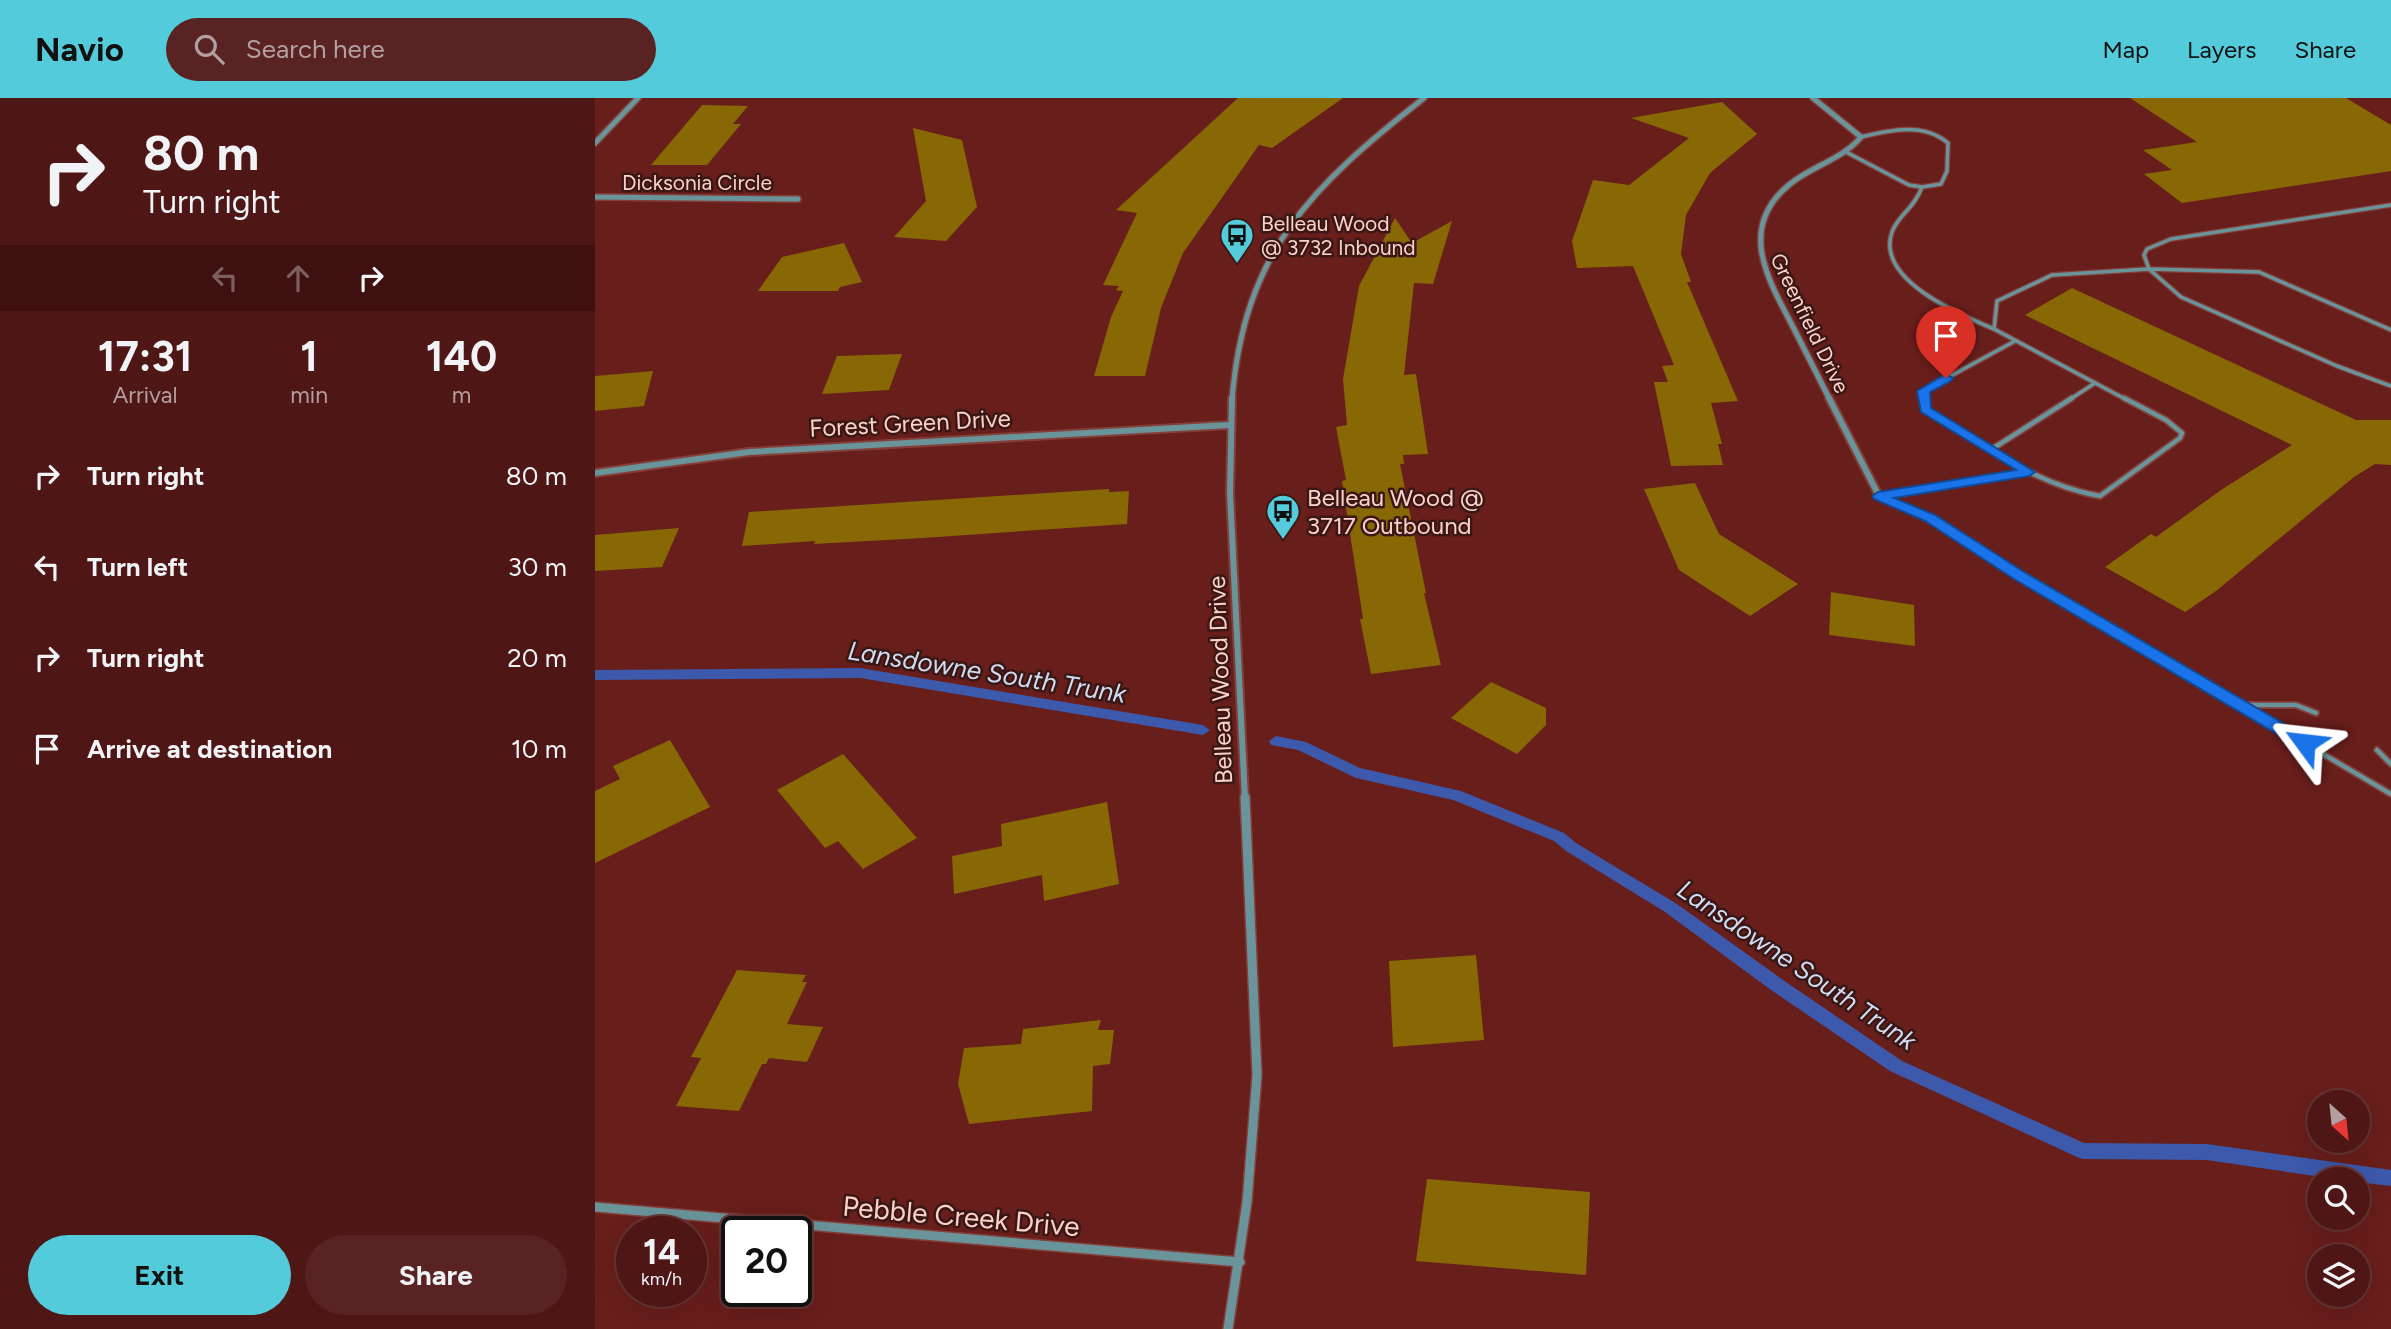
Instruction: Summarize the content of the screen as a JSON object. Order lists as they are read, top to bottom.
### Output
{
  "streets": {
    "street": [
      "Dicksonia Circle",
      "Greenfield Drive",
      "Forest Green Drive",
      "Belleau Wood Drive",
      "Pebble Creek Drive"
    ]
  },
  "crossings": [
    ["Forest Green Drive", "Belleau Wood Drive"],
    ["Belleau Wood Drive", "Pebble Creek Drive"]
  ],
  "water": ["Lansdowne South Trunk"],
  "places": {
    "bus stop": ["Belleau Wood @ 3732 Inbound", "Belleau Wood @ 3717 Outbound"]
  },
  "north": "bottom right",
  "page": {
    "header": "Navio",
    "search": "Search here",
    "nav": ["Map", "Layers", "Share"],
    "turn": ["80 m", "Turn right"],
    "eta": [
      "17:31",
      "Arrival",
      "1",
      "min",
      "140",
      "m"
    ],
    "list": [
      {
        "name": "Turn right",
        "value": "80 m"
      },
      {
        "name": "Turn left",
        "value": "30 m"
      },
      {
        "name": "Turn right",
        "value": "20 m"
      },
      {
        "name": "Arrive at destination",
        "value": "10 m"
      }
    ],
    "speed": "14 km/h",
    "limit": "20",
    "buttons": ["Exit", "Share"]
  }
}
